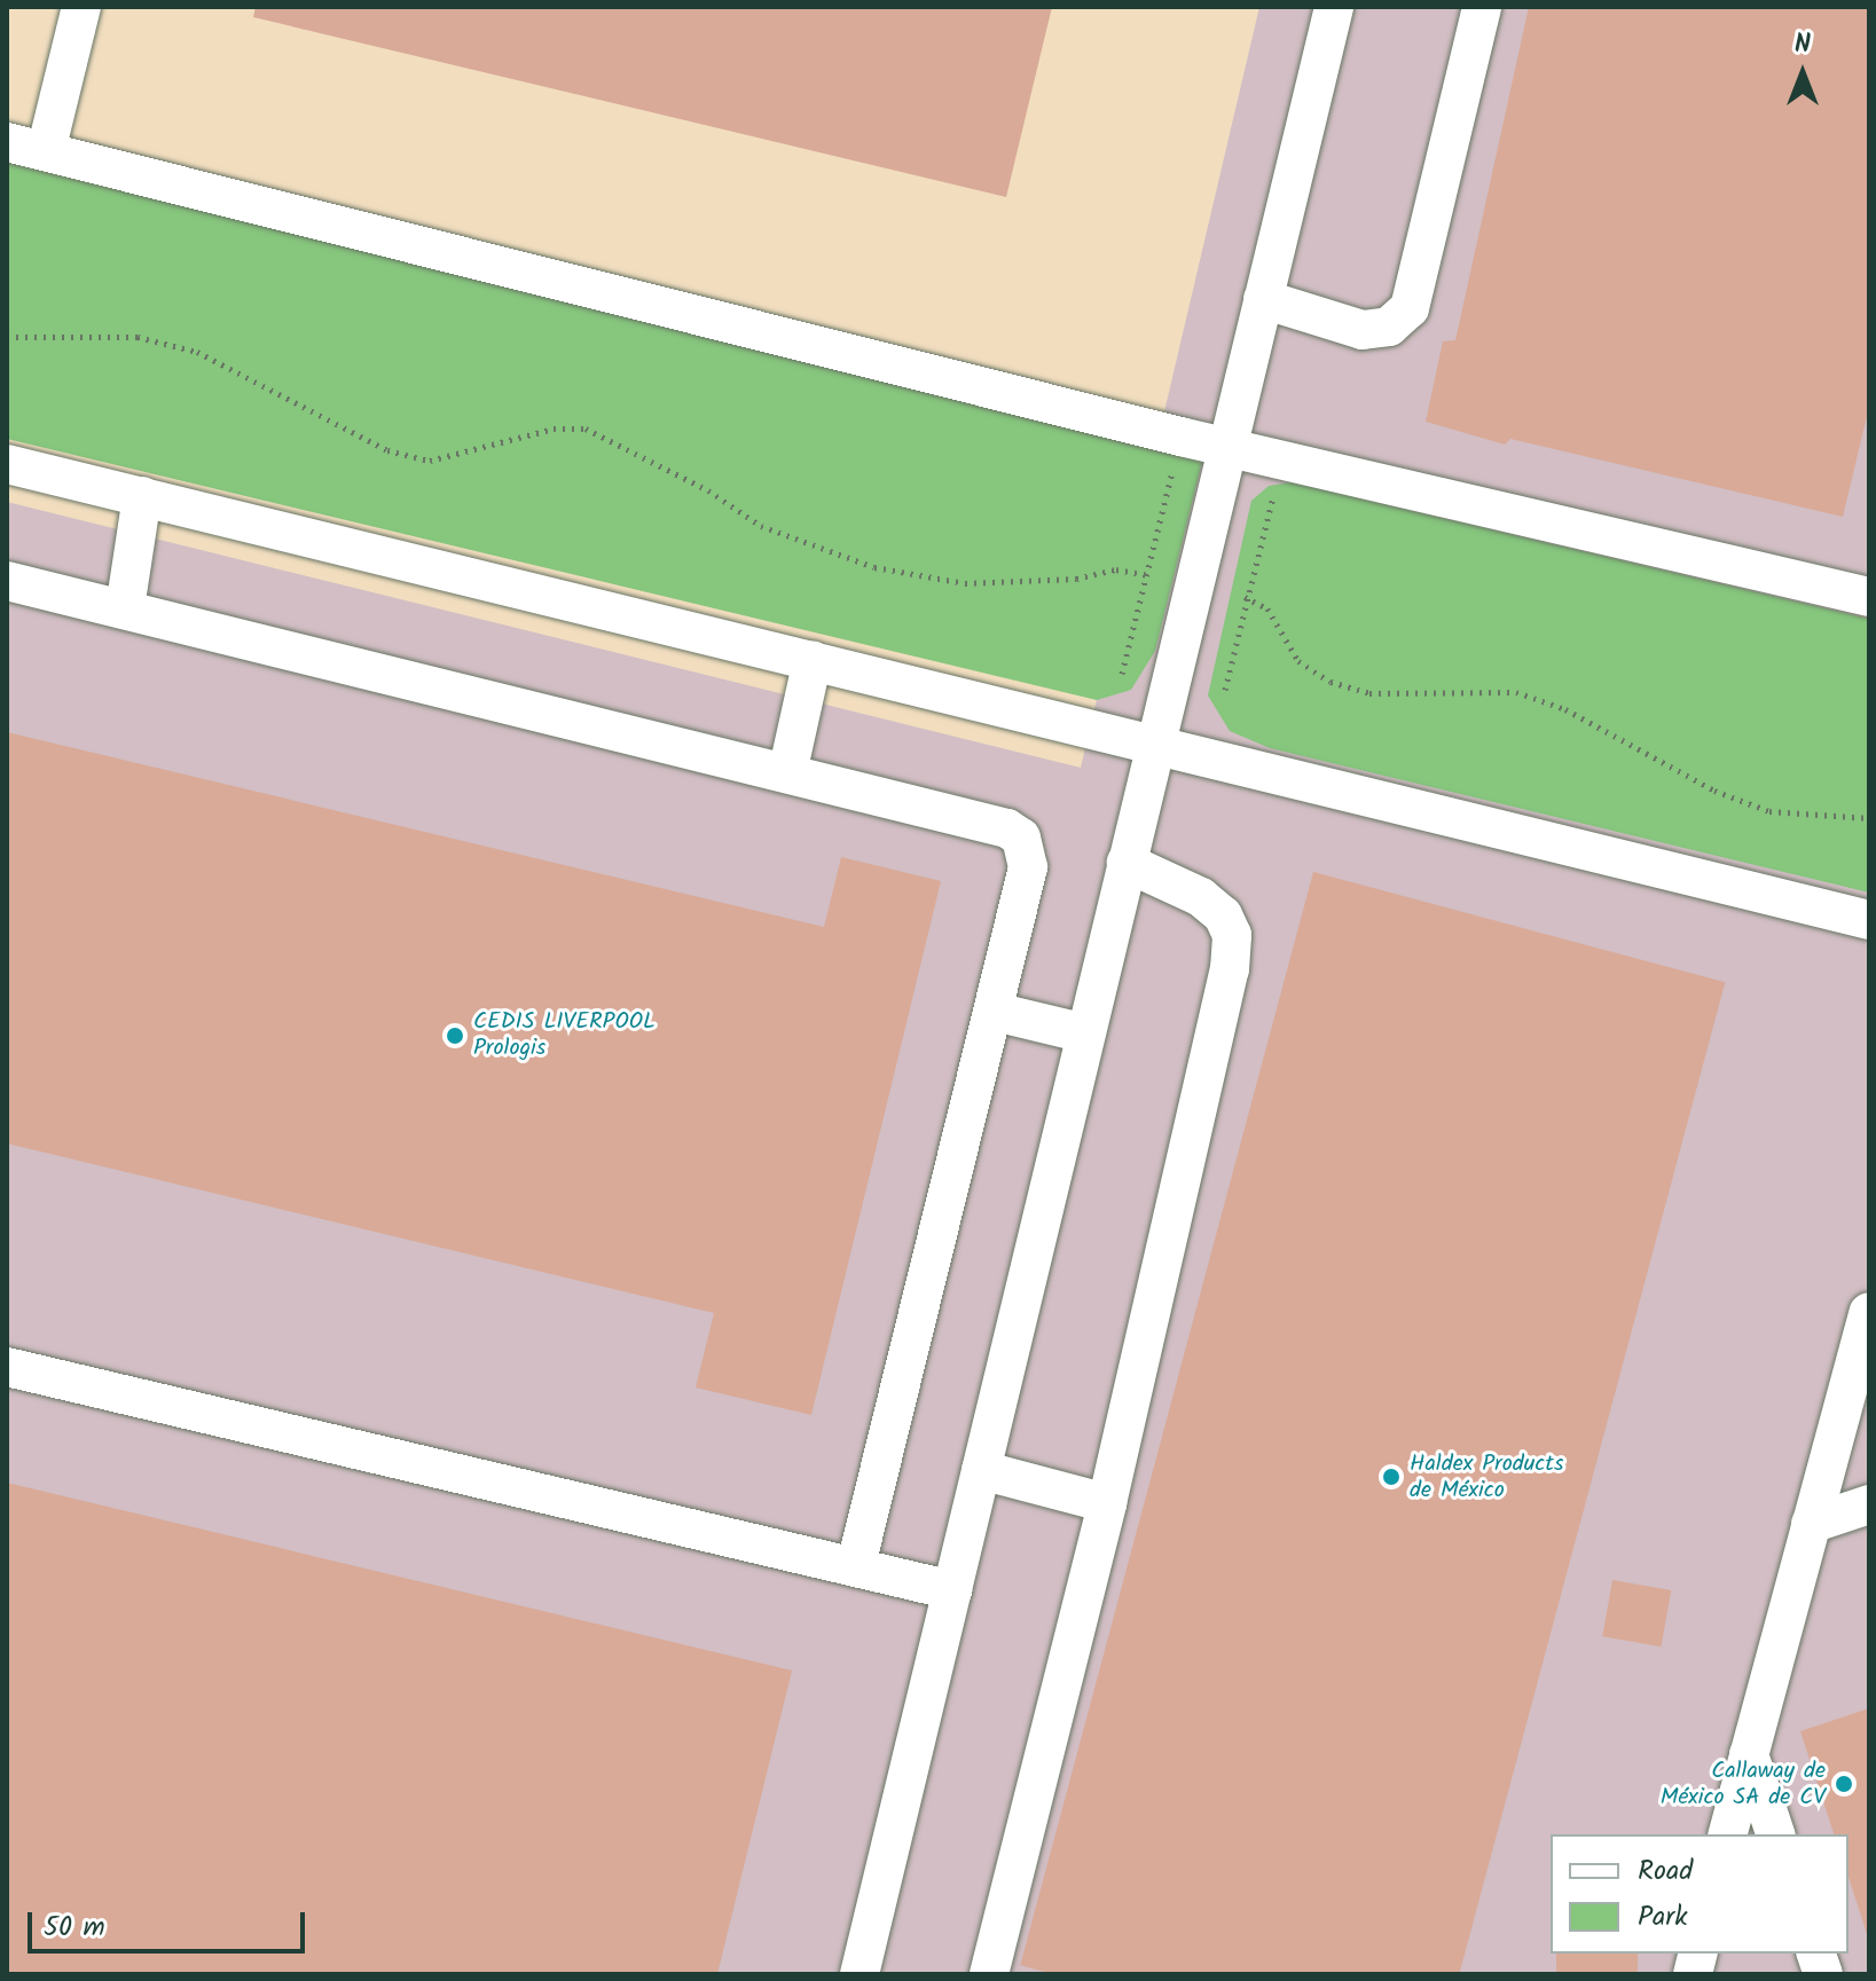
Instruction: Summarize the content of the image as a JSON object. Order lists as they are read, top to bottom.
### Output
{
  "places": ["CEDIS LIVERPOOL Prologis", "Haldex Products de México", "Callaway de México SA de CV"],
  "legend": ["Road", "Park"],
  "scale_bar": "50 m",
  "north": "top"
}
